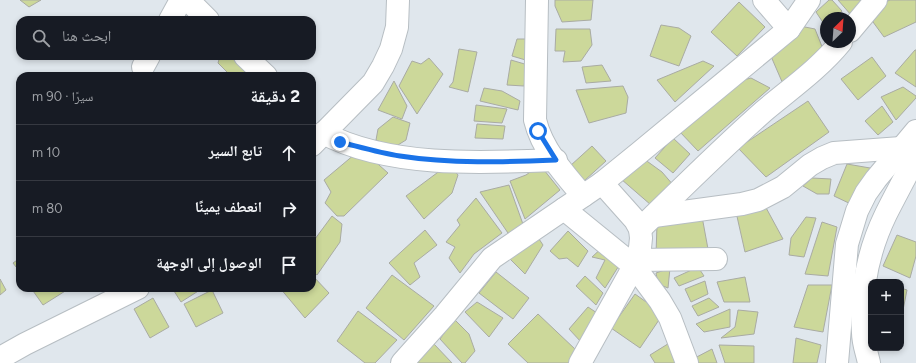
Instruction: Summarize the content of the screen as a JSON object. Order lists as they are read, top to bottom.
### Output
{
  "north": "top right",
  "page": {
    "search": "ابحث هنا",
    "heading": ["2 دقيقة", "سيرًا · 90 m"],
    "list": [
      ["تابع السير", "10 m"],
      ["انعطف يمينًا", "80 m"],
      "الوصول إلى الوجهة"
    ],
    "map_buttons": ["+", "−"]
  }
}
